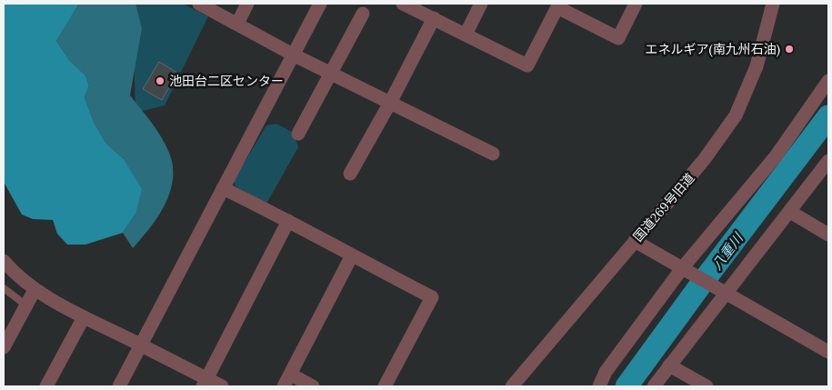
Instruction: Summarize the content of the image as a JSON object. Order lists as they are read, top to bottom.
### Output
{
  "streets": {
    "street": ["国道269号旧道"]
  },
  "water": ["八重川"],
  "places": ["エネルギア(南九州石油)", "池田台二区センター"]
}
